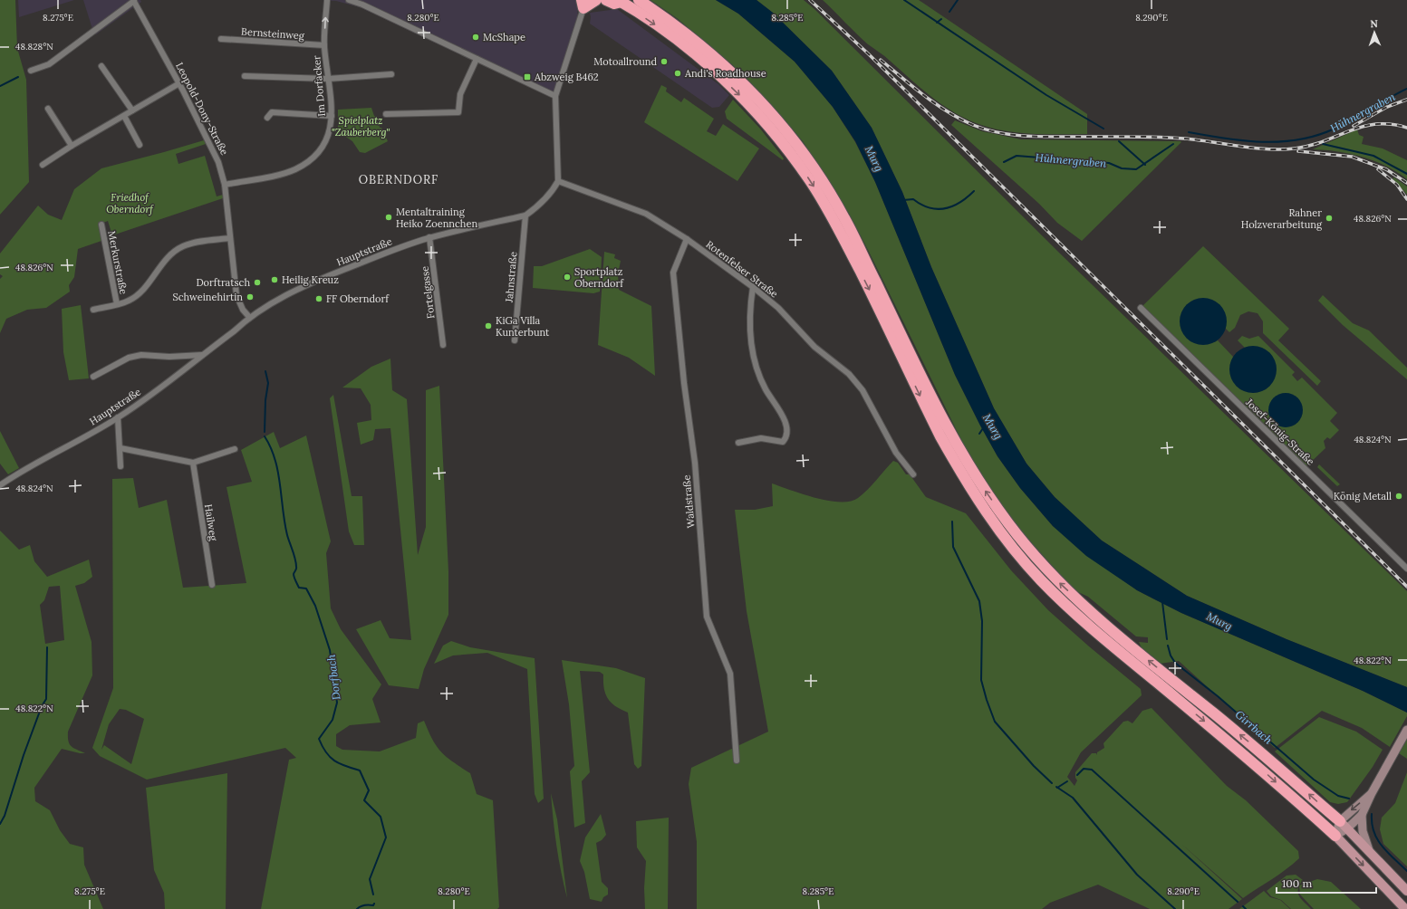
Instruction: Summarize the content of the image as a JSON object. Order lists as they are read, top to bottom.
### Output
{
  "streets": {
    "street": [
      "Bernsteinweg",
      "Im Dorfacker",
      "Leopold-Dony-Straße",
      "Hauptstraße",
      "Merkurstraße",
      "Rotenfelser Straße",
      "Jahnstraße",
      "Fortelgasse",
      "Josef-König-Straße",
      "Waldstraße",
      "Hailweg"
    ]
  },
  "crossings": [
    ["Bernsteinweg", "Im Dorfacker"],
    ["Im Dorfacker", "Leopold-Dony-Straße"],
    ["Leopold-Dony-Straße", "Hauptstraße"],
    ["Leopold-Dony-Straße", "Merkurstraße"],
    ["Hauptstraße", "Rotenfelser Straße"],
    ["Hauptstraße", "Jahnstraße"],
    ["Hauptstraße", "Fortelgasse"],
    ["Rotenfelser Straße", "Waldstraße"]
  ],
  "districts": ["OBERNDORF"],
  "water": [
    "Hühnergraben",
    "Murg",
    "Dorfbach",
    "Girrbach"
  ],
  "parks": ["Spielplatz \"Zauberberg\"", "Friedhof Oberndorf"],
  "places": {
    "other": [
      "McShape",
      "Motoallround",
      "Andi's Roadhouse",
      "Mentaltraining Heiko Zoennchen",
      "Rahner Holzverarbeitung",
      "Sportplatz Oberndorf",
      "Heilig Kreuz",
      "Dorftratsch",
      "Schweinehirtin",
      "FF Oberndorf",
      "KiGa Villa Kunterbunt",
      "König Metall"
    ],
    "transit": ["Abzweig B462"]
  },
  "scale_bar": "100 m",
  "north": "top",
  "coordinates": [
    "8.275°E",
    "8.280°E",
    "8.285°E",
    "8.290°E",
    "48.828°N",
    "48.826°N",
    "48.824°N",
    "48.822°N"
  ]
}
